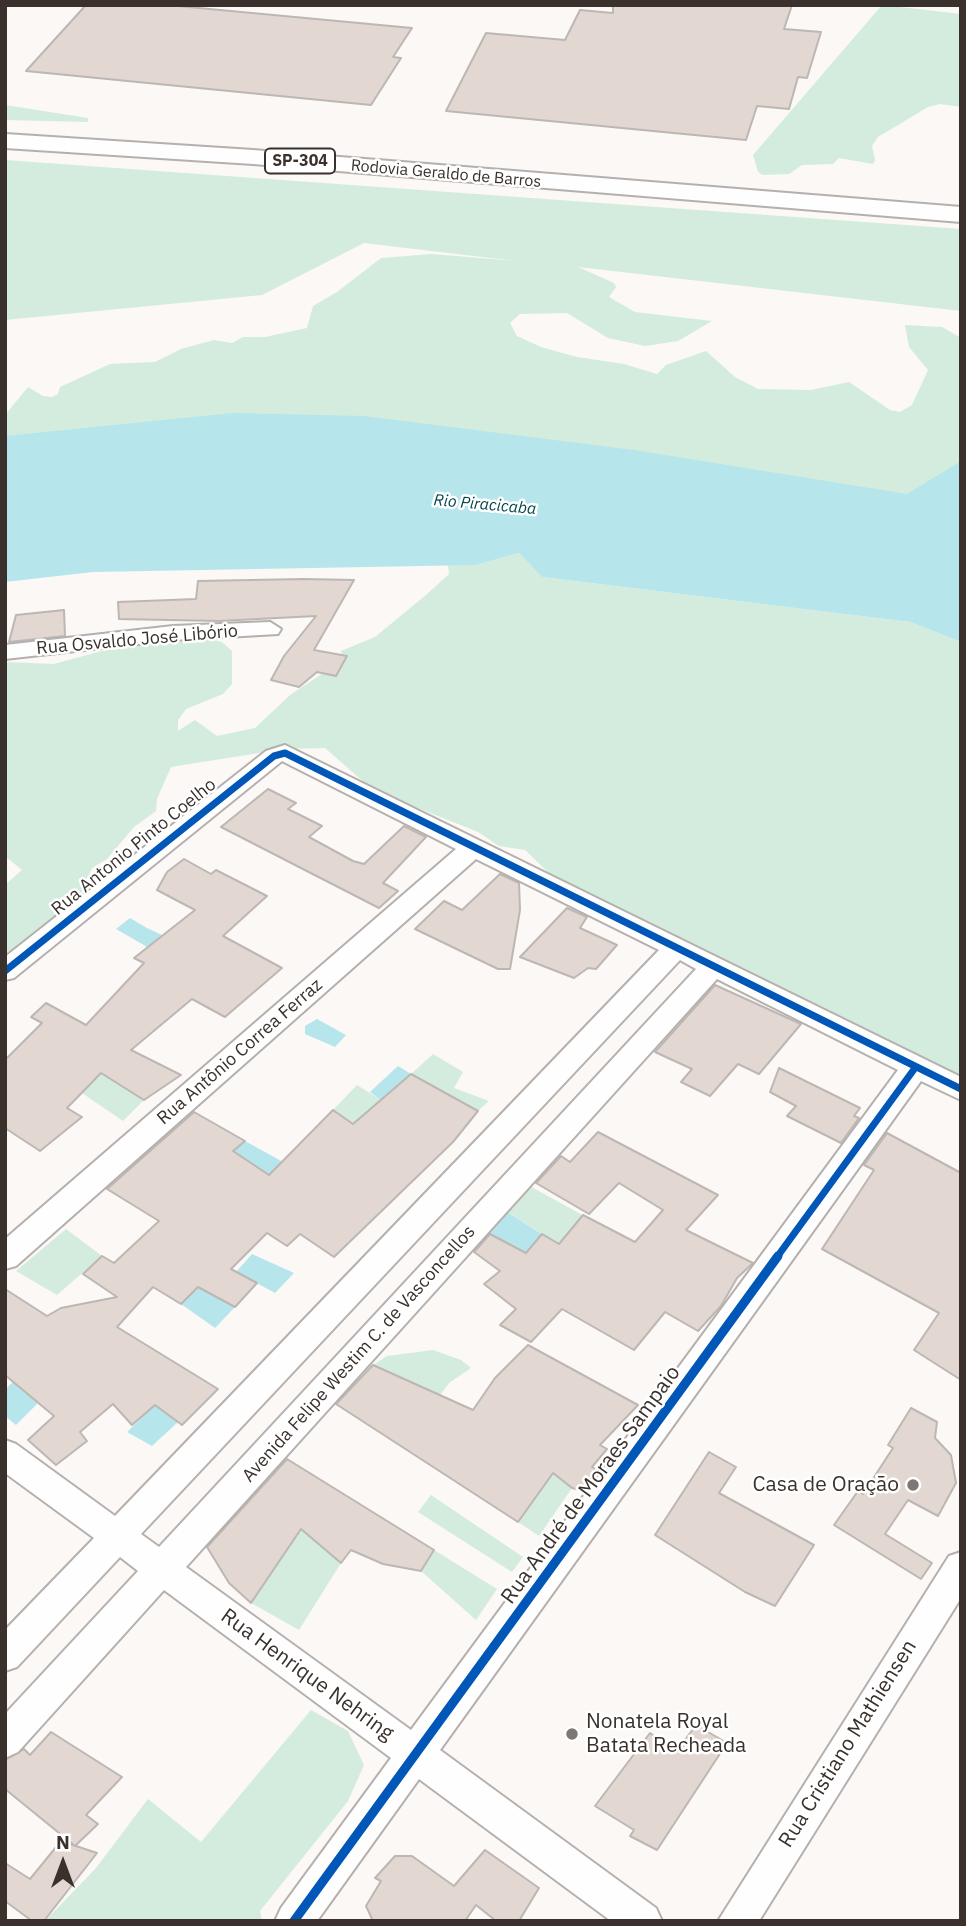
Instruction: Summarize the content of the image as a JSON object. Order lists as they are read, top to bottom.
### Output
{
  "streets": {
    "highway": ["SP-304", "Rodovia Geraldo de Barros"],
    "street": [
      "Rua Osvaldo José Libório",
      "Rua Antonio Pinto Coelho",
      "Rua Antônio Correa Ferraz",
      "Avenida Felipe Westim C. de Vasconcellos",
      "Rua André de Moraes Sampaio",
      "Rua Henrique Nehring",
      "Rua Cristiano Mathiensen"
    ]
  },
  "crossings": [
    ["Rua Antonio Pinto Coelho", "Rua Antônio Correa Ferraz"],
    ["Avenida Felipe Westim C. de Vasconcellos", "Rua Henrique Nehring"],
    ["Rua André de Moraes Sampaio", "Rua Henrique Nehring"]
  ],
  "water": ["Rio Piracicaba"],
  "places": ["Casa de Oração", "Nonatela Royal Batata Recheada"],
  "north": "top"
}
